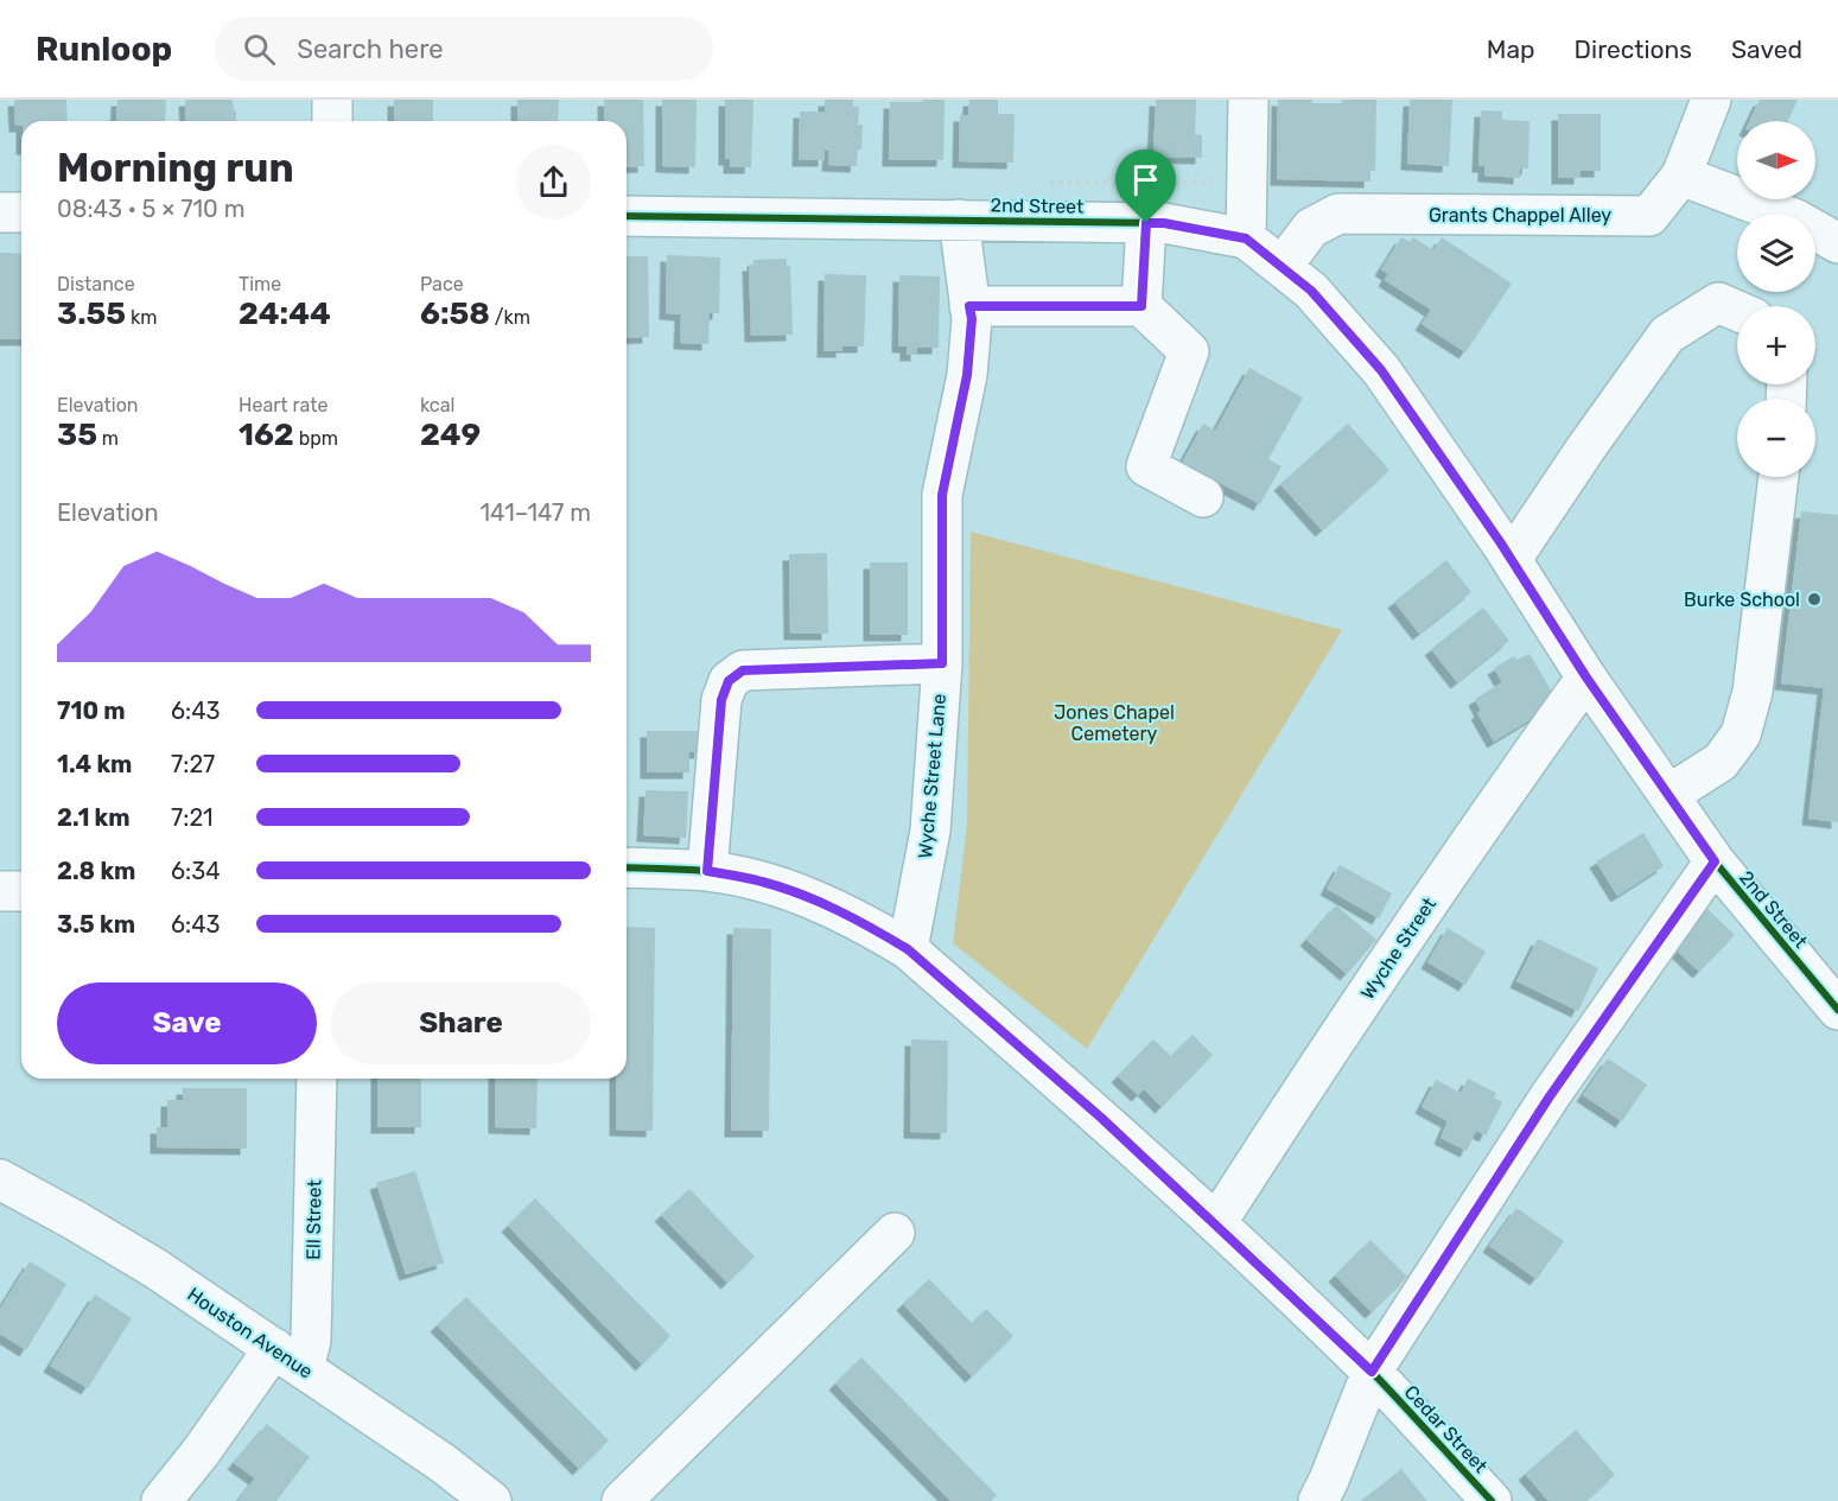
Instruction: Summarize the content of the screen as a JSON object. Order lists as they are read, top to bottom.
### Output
{
  "streets": {
    "street": [
      "2nd Street",
      "Grants Chappel Alley",
      "Wyche Street Lane",
      "Wyche Street",
      "Ell Street",
      "Houston Avenue",
      "Cedar Street"
    ]
  },
  "crossings": [
    ["2nd Street", "Grants Chappel Alley"],
    ["2nd Street", "Wyche Street Lane"],
    ["2nd Street", "Wyche Street"],
    ["Wyche Street Lane", "Cedar Street"],
    ["Wyche Street", "Cedar Street"],
    ["Ell Street", "Houston Avenue"]
  ],
  "parks": ["Jones Chapel Cemetery"],
  "places": ["Burke School"],
  "north": "right",
  "page": {
    "header": "Runloop",
    "search": "Search here",
    "nav": ["Map", "Directions", "Saved"],
    "map_buttons": ["+", "−"],
    "heading": ["Morning run", "08:43 · 5 × 710 m"],
    "stats": [
      ["Distance", "3.55 km"],
      ["Time", "24:44"],
      ["Pace", "6:58 /km"],
      ["Elevation", "35 m"],
      ["Heart rate", "162 bpm"],
      ["kcal", "249"]
    ],
    "chart": ["Elevation", "141–147 m"],
    "list": [
      {
        "name": "710 m",
        "note": "6:43"
      },
      {
        "name": "1.4 km",
        "note": "7:27"
      },
      {
        "name": "2.1 km",
        "note": "7:21"
      },
      {
        "name": "2.8 km",
        "note": "6:34"
      },
      {
        "name": "3.5 km",
        "note": "6:43"
      }
    ],
    "buttons": ["Save", "Share"]
  }
}
